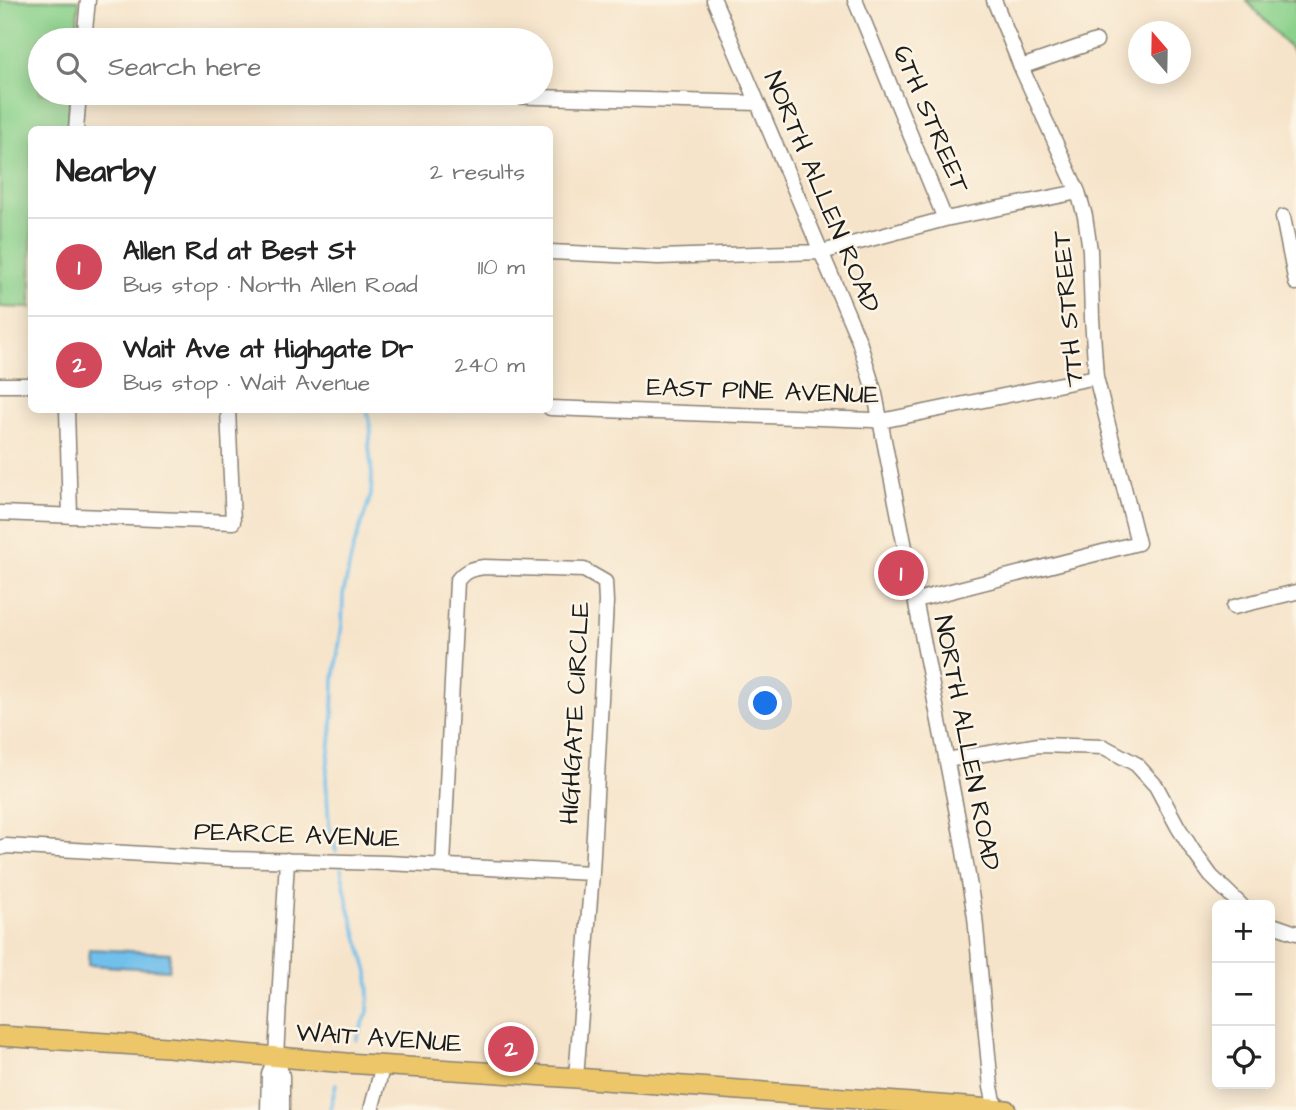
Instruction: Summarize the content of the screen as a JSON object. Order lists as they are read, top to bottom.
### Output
{
  "streets": {
    "main road": ["WAIT AVENUE"],
    "street": [
      "6TH STREET",
      "NORTH ALLEN ROAD",
      "7TH STREET",
      "EAST PINE AVENUE",
      "HIGHGATE CIRCLE",
      "PEARCE AVENUE"
    ]
  },
  "crossings": [
    ["NORTH ALLEN ROAD", "7TH STREET"],
    ["NORTH ALLEN ROAD", "EAST PINE AVENUE"],
    ["NORTH ALLEN ROAD", "WAIT AVENUE"],
    ["7TH STREET", "EAST PINE AVENUE"],
    ["HIGHGATE CIRCLE", "PEARCE AVENUE"],
    ["HIGHGATE CIRCLE", "WAIT AVENUE"]
  ],
  "north": "top",
  "page": {
    "search": "Search here",
    "heading": ["Nearby", "2 results"],
    "list": [
      {
        "mark": "1",
        "name": "Allen Rd at Best St",
        "note": "Bus stop · North Allen Road",
        "value": "110 m"
      },
      {
        "mark": "2",
        "name": "Wait Ave at Highgate Dr",
        "note": "Bus stop · Wait Avenue",
        "value": "240 m"
      }
    ],
    "pins": ["1", "2"],
    "map_buttons": ["+", "−"]
  }
}
